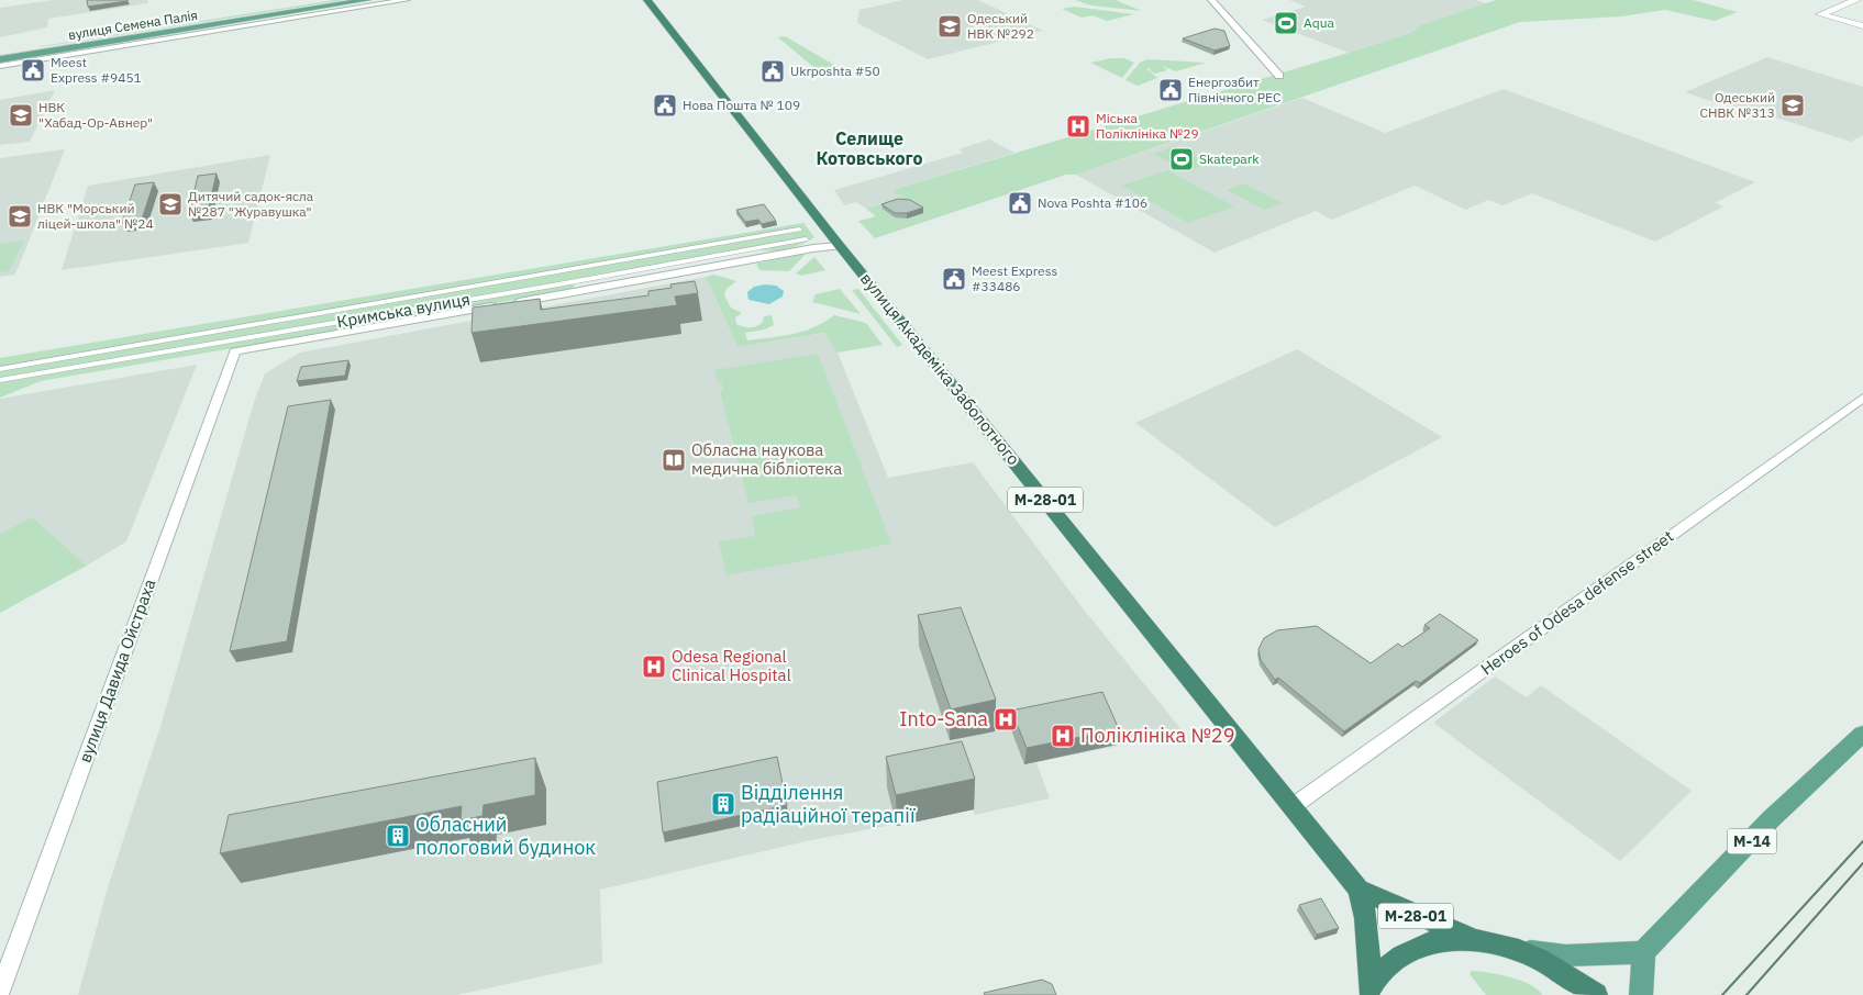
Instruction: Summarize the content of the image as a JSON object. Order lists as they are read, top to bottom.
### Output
{
  "streets": {
    "highway": ["вулиця Академіка Заболотного", "М-28-01"],
    "main road": ["вулиця Семена Палія", "М-14"],
    "street": ["Кримська вулиця", "Heroes of Odesa defense street", "вулиця Давида Ойстраха"]
  },
  "crossings": [
    ["Кримська вулиця", "вулиця Академіка Заболотного"],
    ["Кримська вулиця", "вулиця Давида Ойстраха"],
    ["вулиця Академіка Заболотного", "Heroes of Odesa defense street"]
  ],
  "districts": ["Селище Котовського"],
  "places": {
    "sports": ["Aqua", "Skatepark"],
    "school or university": [
      "Одеський НВК №292",
      "Одеський СНВК №313",
      "НВК \"Хабад-Ор-Авнер\"",
      "Дитячий садок-ясла №287 \"Журавушка\"",
      "НВК \"Морський ліцей-школа\" №24"
    ],
    "public building": [
      "Meest Express #9451",
      "Ukrposhta #50",
      "Енергозбит Північного РЕС",
      "Нова Пошта № 109",
      "Nova Poshta #106",
      "Meest Express #33486"
    ],
    "hospital": [
      "Міська Поліклініка №29",
      "Odesa Regional Clinical Hospital",
      "Into-Sana",
      "Поліклініка №29"
    ],
    "library": ["Обласна наукова медична бібліотека"],
    "building": ["Відділення радіаційної терапії", "Обласний пологовий будинок"]
  }
}
